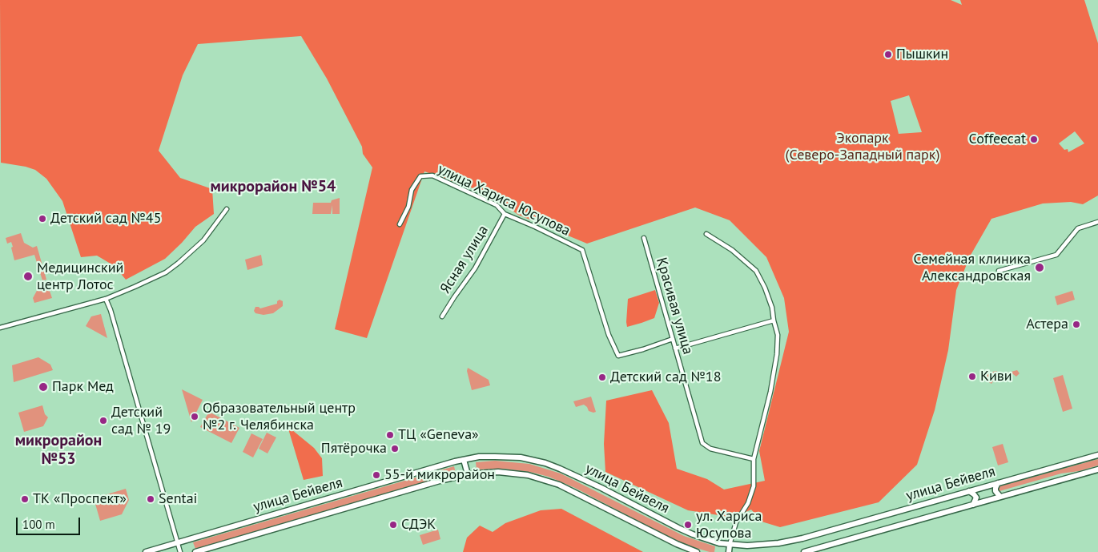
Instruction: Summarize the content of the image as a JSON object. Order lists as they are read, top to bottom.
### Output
{
  "streets": {
    "main road": ["улица Бейвеля"],
    "street": ["улица Хариса Юсупова", "Ясная улица", "Красивая улица"]
  },
  "crossings": [
    ["улица Хариса Юсупова", "Ясная улица"],
    ["улица Хариса Юсупова", "Красивая улица"]
  ],
  "districts": ["микрорайон №54", "микрорайон №53"],
  "parks": ["Экопарк (Северо-Западный парк)"],
  "places": [
    "Пышкин",
    "Coffeecat",
    "Детский сад №45",
    "Семейная клиника Александровская",
    "Медицинский центр Лотос",
    "Астера",
    "Киви",
    "Детский сaд №18",
    "Парк Мед",
    "Образовательный центр №2 г. Челябинска",
    "Детский сад № 19",
    "ТЦ «Geneva»",
    "Пятёрочка",
    "55-й микрорайон",
    "ТК «Проспект»",
    "Sentai",
    "СДЭК",
    "ул. Хариса Юсупова"
  ],
  "scale_bar": "100 m"
}
